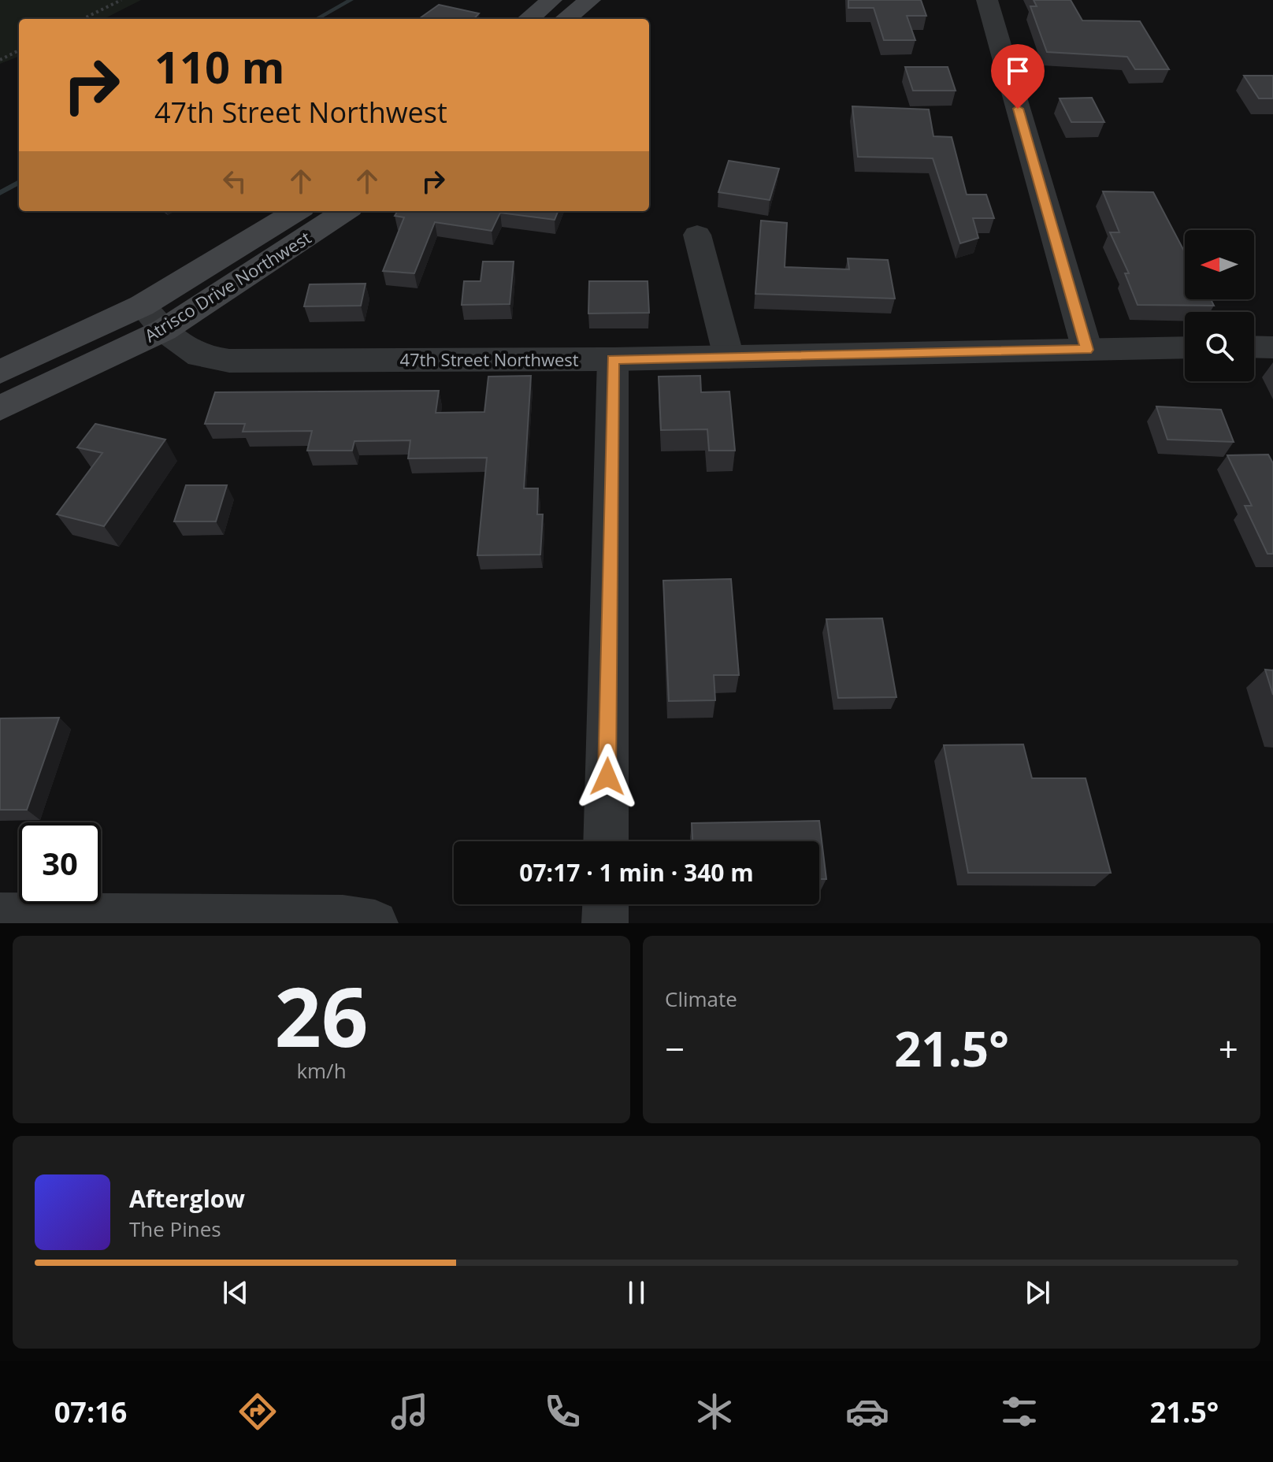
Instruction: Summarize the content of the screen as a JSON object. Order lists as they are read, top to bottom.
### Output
{
  "streets": {
    "main road": ["Atrisco Drive Northwest"],
    "street": ["47th Street Northwest"]
  },
  "crossings": [
    ["Atrisco Drive Northwest", "47th Street Northwest"]
  ],
  "north": "left",
  "page": {
    "turn": ["110 m", "47th Street Northwest"],
    "limit": "30",
    "trip": "07:17 · 1 min · 340 m",
    "tile": [
      ["26", "km/h"],
      "Climate"
    ],
    "heat": ["−", "21.5°", "+"],
    "song": ["Afterglow", "The Pines"],
    "tabs": ["07:16", "21.5°"]
  }
}
